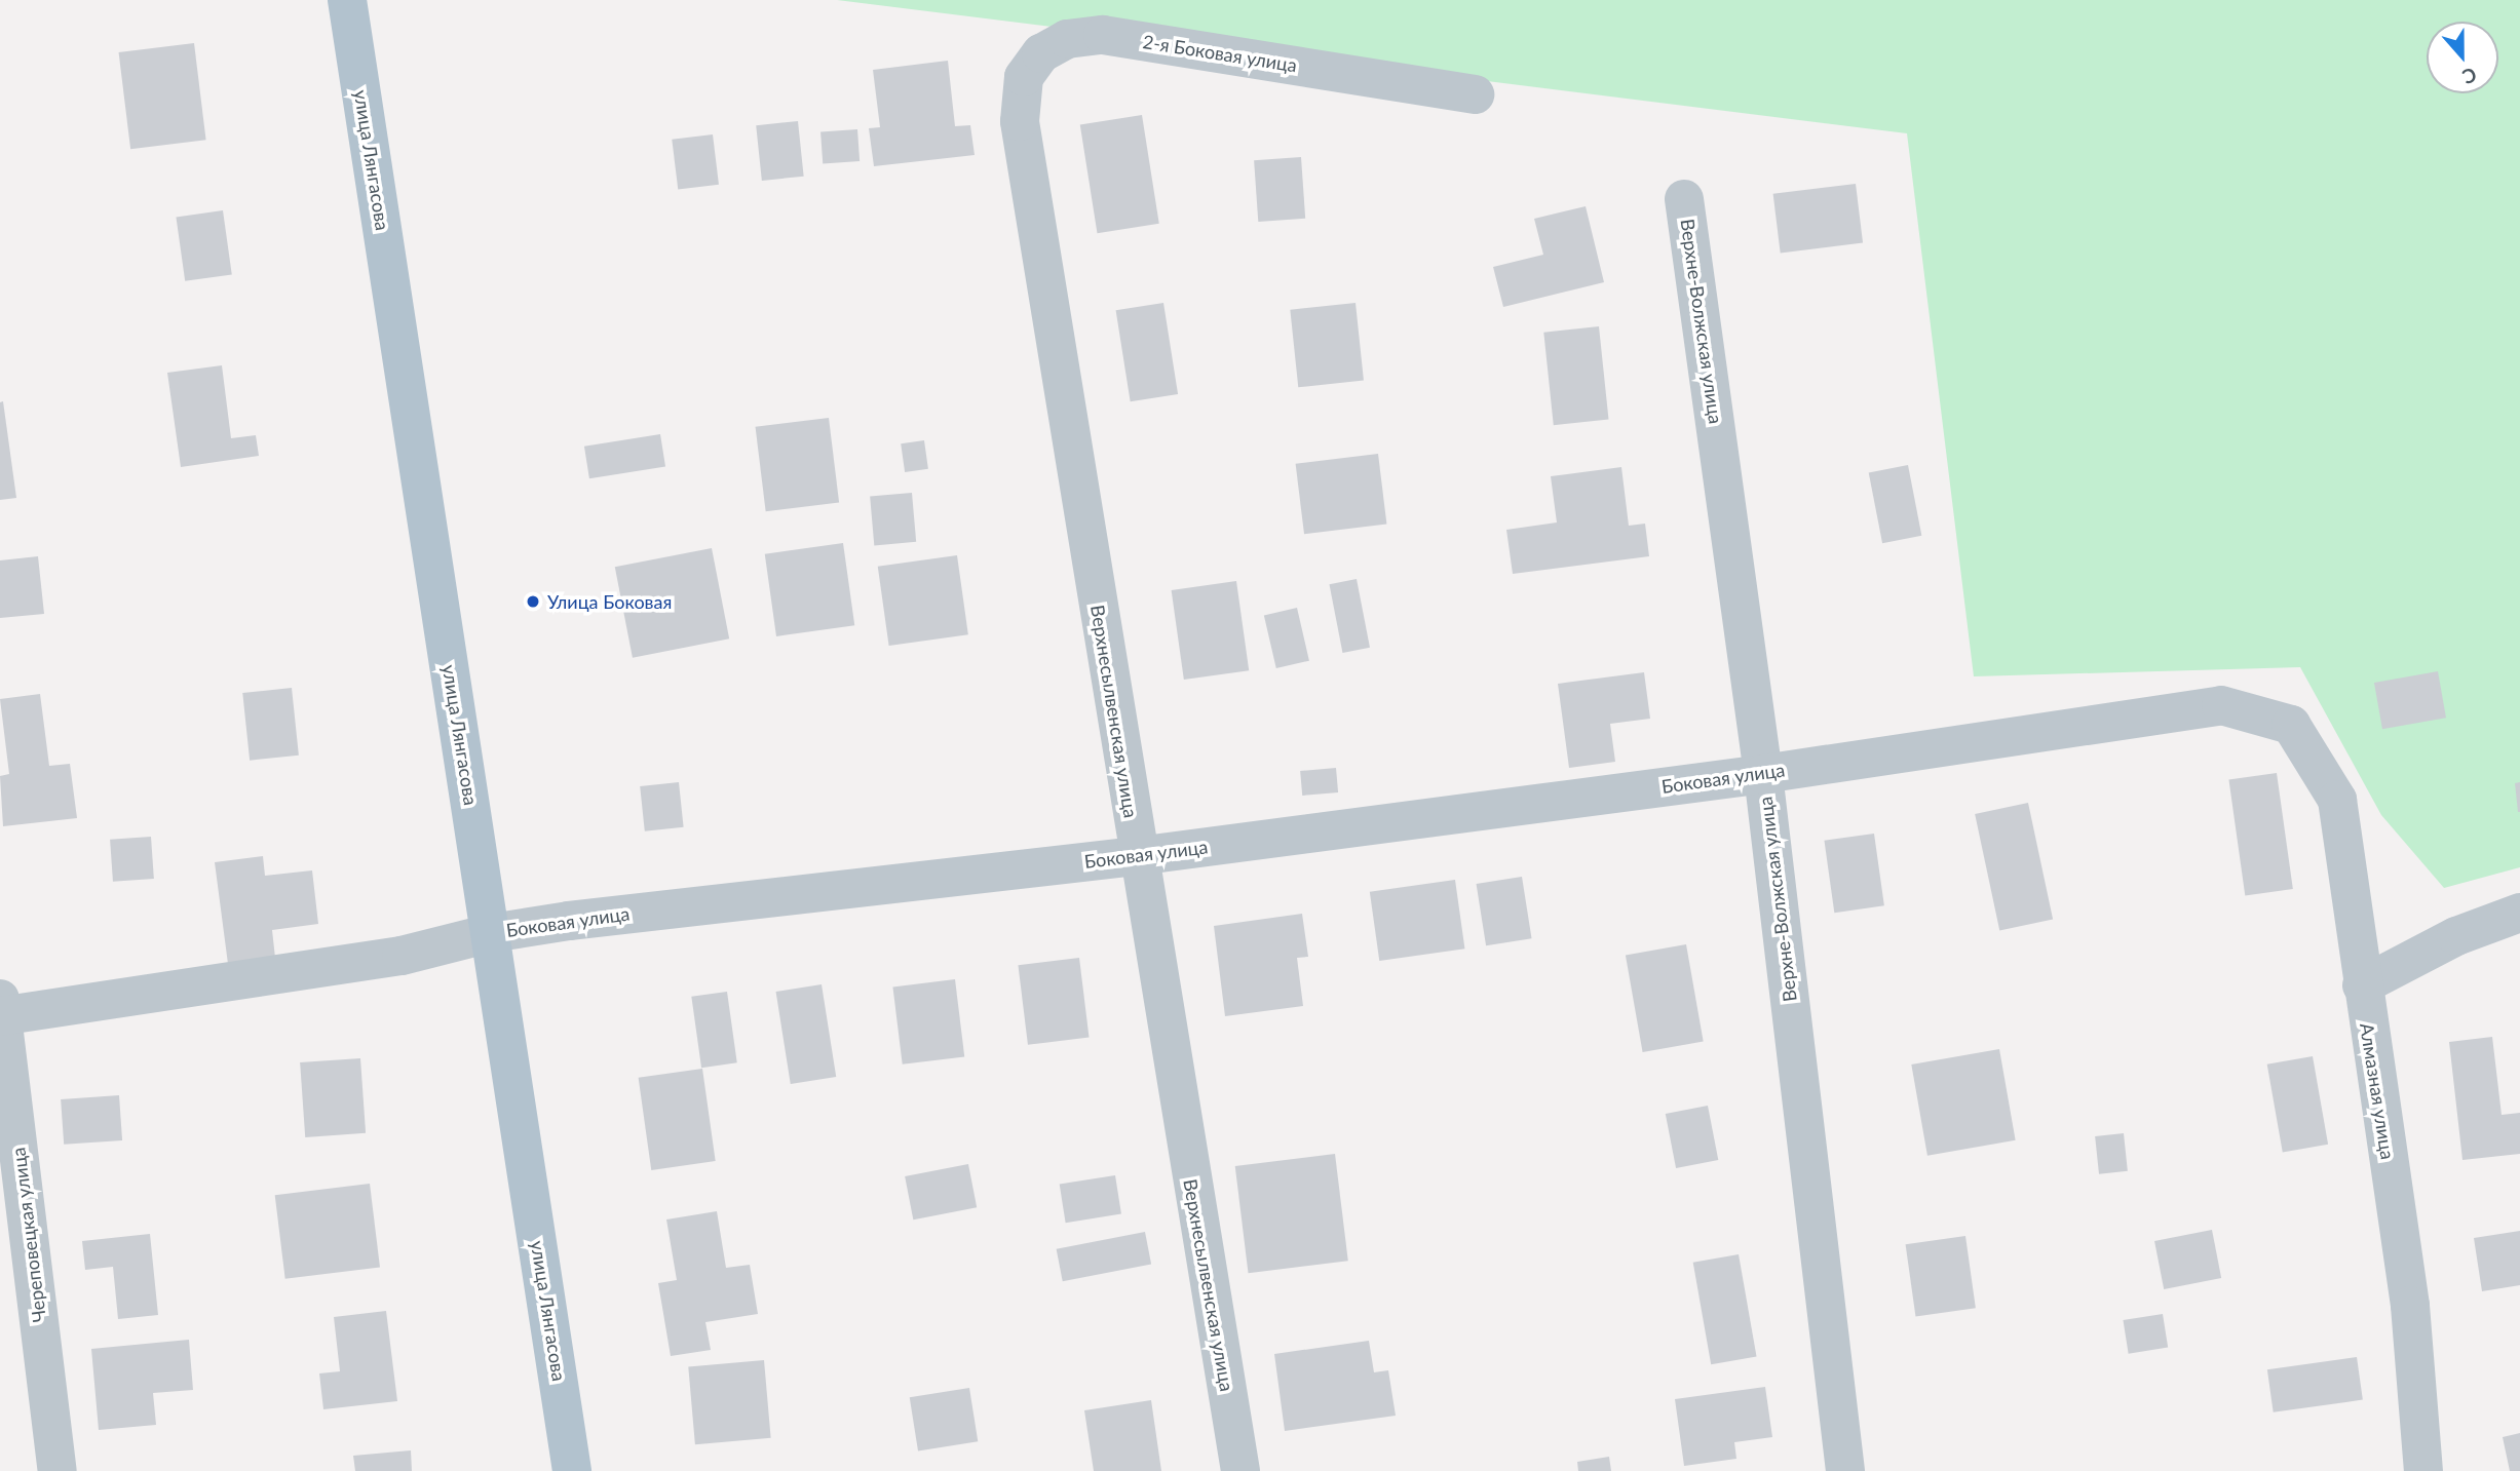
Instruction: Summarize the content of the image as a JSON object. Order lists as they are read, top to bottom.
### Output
{
  "streets": {
    "main road": ["улица Лянгасова"],
    "street": [
      "2-я Боковая улица",
      "Верхне-Волжская улица",
      "Верхнесылвенская улица",
      "Боковая улица",
      "Алмазная улица",
      "Череповецкая улица"
    ]
  },
  "crossings": [
    ["2-я Боковая улица", "Верхнесылвенская улица"],
    ["улица Лянгасова", "Боковая улица"],
    ["Верхне-Волжская улица", "Боковая улица"],
    ["Верхнесылвенская улица", "Боковая улица"],
    ["Боковая улица", "Алмазная улица"],
    ["Боковая улица", "Череповецкая улица"]
  ],
  "places": ["Улица Боковая"],
  "north": "bottom"
}
